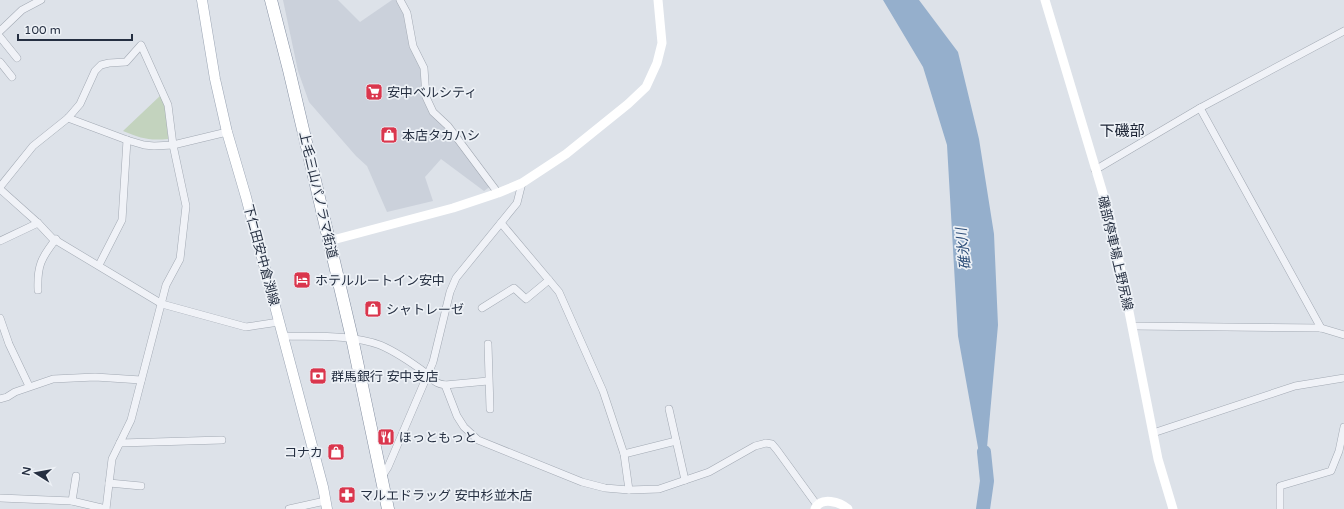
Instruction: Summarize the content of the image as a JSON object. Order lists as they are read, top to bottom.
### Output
{
  "streets": {
    "highway": ["上毛三山パノラマ街道"],
    "main road": ["磯部停車場上野尻線", "下仁田安中倉渕線"]
  },
  "districts": ["下磯部"],
  "water": ["碓氷川"],
  "places": {
    "supermarket": ["安中ベルシティ"],
    "shop": ["本店タカハシ", "シャトレーゼ", "コナカ"],
    "hotel": ["ホテルルートイン安中"],
    "bank": ["群馬銀行 安中支店"],
    "restaurant": ["ほっともっと"],
    "pharmacy": ["マルエドラッグ 安中杉並木店"]
  },
  "scale_bar": "100 m",
  "north": "left"
}
